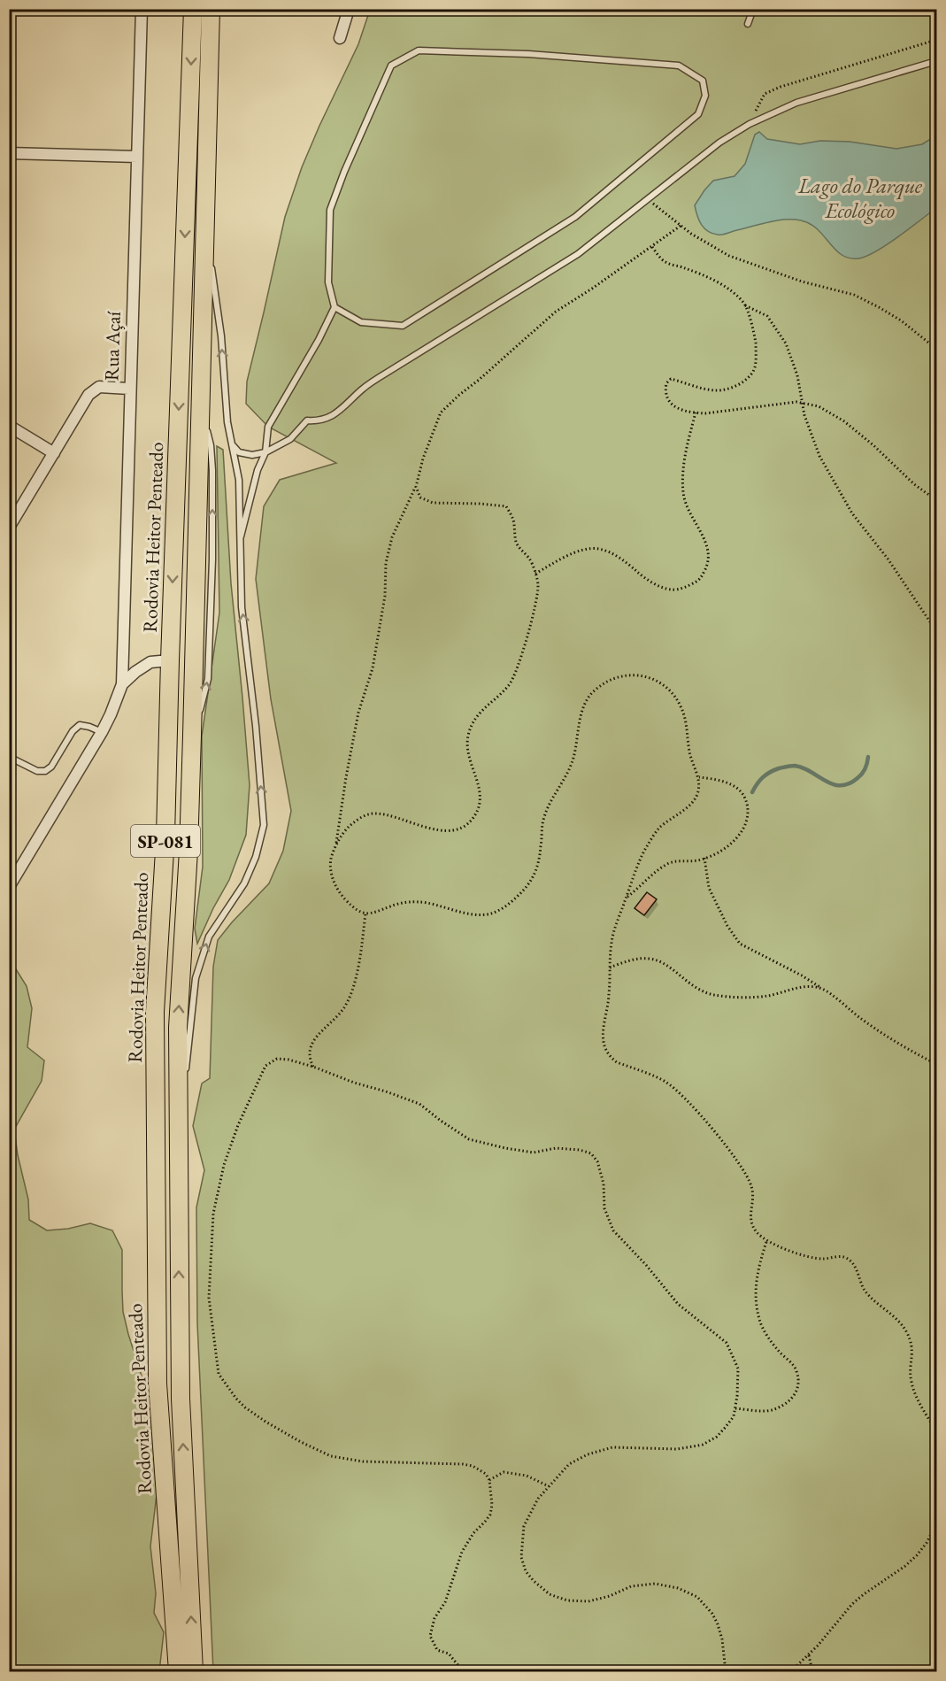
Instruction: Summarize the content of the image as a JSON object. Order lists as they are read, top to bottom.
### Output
{
  "streets": {
    "main road": ["Rodovia Heitor Penteado", "SP-081"],
    "street": ["Rua Açaí"]
  },
  "water": ["Lago do Parque Ecológico"]
}
